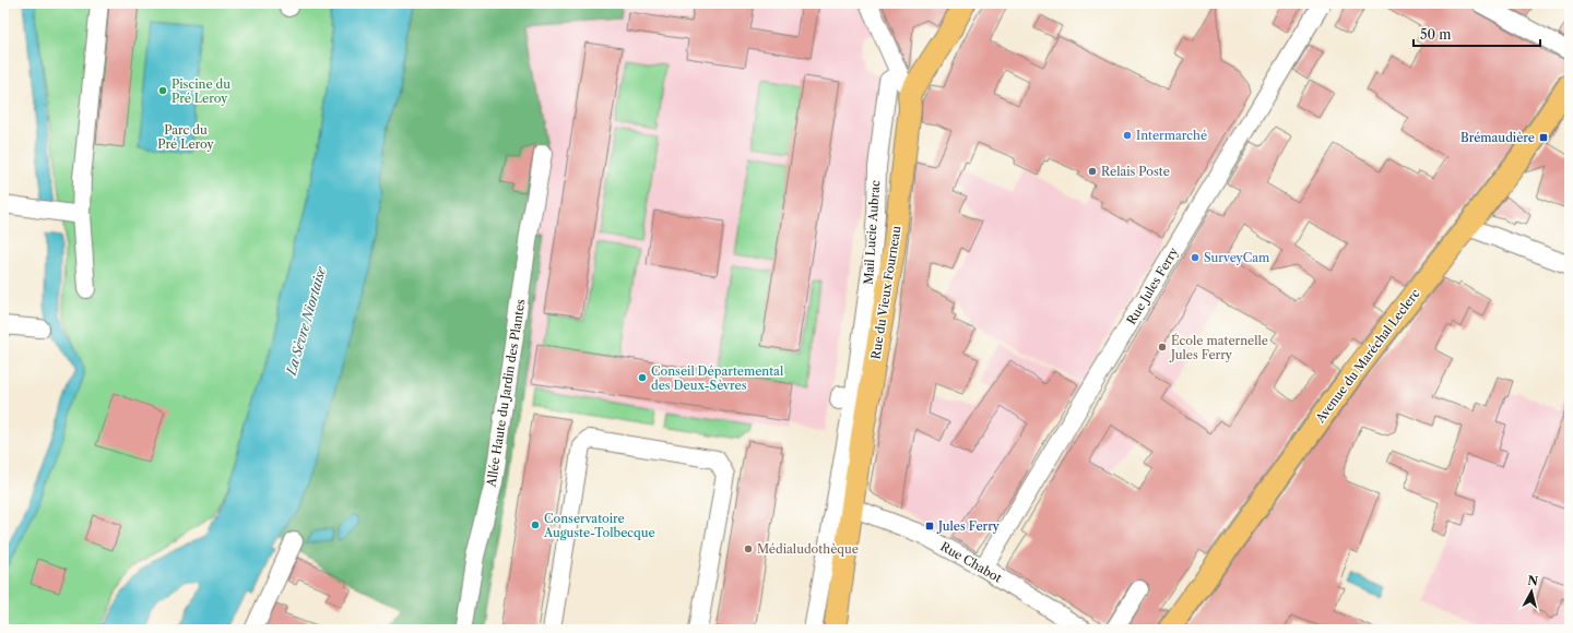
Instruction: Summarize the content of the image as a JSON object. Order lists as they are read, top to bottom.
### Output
{
  "streets": {
    "main road": ["Rue du Vieux Fourneau", "Avenue du Maréchal Leclerc"],
    "street": [
      "Mail Lucie Aubrac",
      "Rue Jules Ferry",
      "Allée Haute du Jardin des Plantes",
      "Rue Chabot"
    ]
  },
  "crossings": [
    ["Rue Jules Ferry", "Rue Chabot"],
    ["Rue du Vieux Fourneau", "Rue Chabot"]
  ],
  "water": ["La Sèvre Niortaise"],
  "parks": ["Parc du Pré Leroy"],
  "places": {
    "other": [
      "Piscine du Pré Leroy",
      "Intermarché",
      "Relais Poste",
      "SurveyCam",
      "École maternelle Jules Ferry",
      "Conseil Départemental des Deux-Sèvres",
      "Conservatoire Auguste-Tolbecque",
      "Médialudothèque"
    ],
    "transit": ["Brémaudière", "Jules Ferry"]
  },
  "scale_bar": "50 m",
  "north": "top"
}
